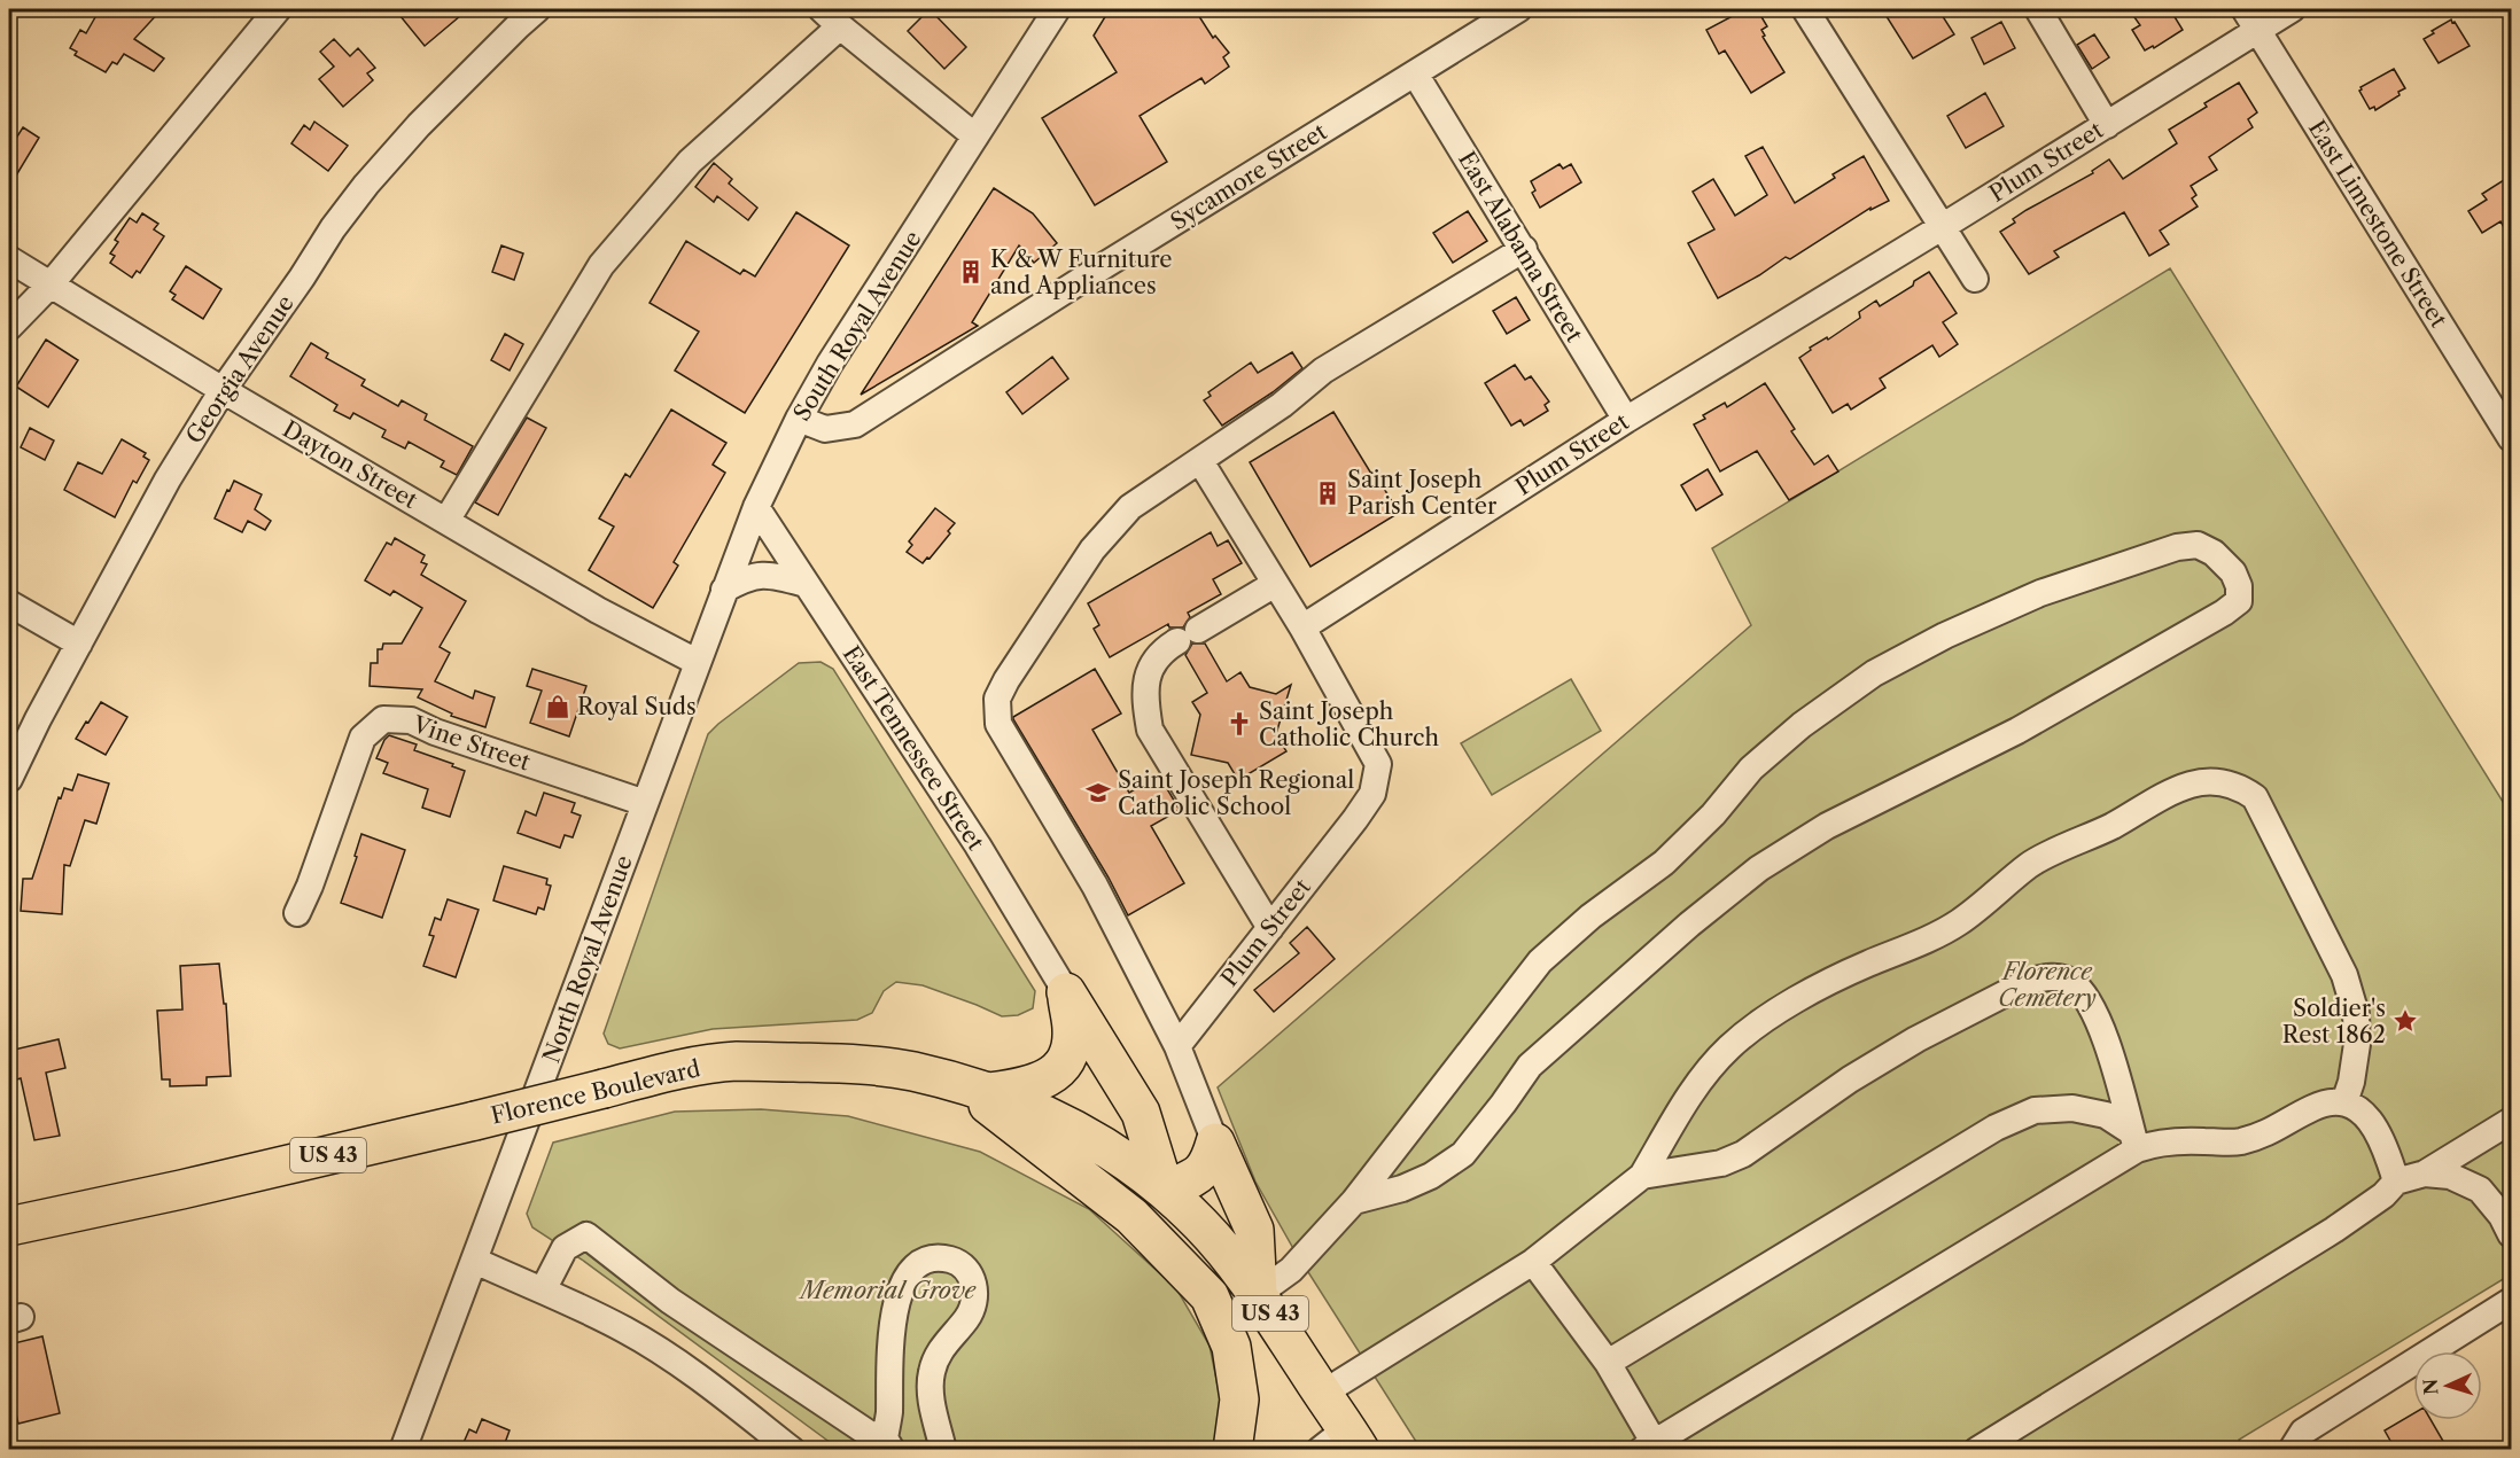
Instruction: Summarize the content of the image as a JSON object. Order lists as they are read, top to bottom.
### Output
{
  "streets": {
    "highway": ["Florence Boulevard", "US 43"],
    "street": [
      "Plum Street",
      "Sycamore Street",
      "East Limestone Street",
      "East Alabama Street",
      "South Royal Avenue",
      "Georgia Avenue",
      "Dayton Street",
      "Vine Street",
      "East Tennessee Street",
      "North Royal Avenue"
    ]
  },
  "crossings": [
    ["Plum Street", "East Limestone Street"],
    ["Plum Street", "East Alabama Street"],
    ["Sycamore Street", "East Alabama Street"],
    ["Sycamore Street", "South Royal Avenue"],
    ["South Royal Avenue", "Dayton Street"],
    ["South Royal Avenue", "East Tennessee Street"],
    ["South Royal Avenue", "North Royal Avenue"],
    ["Georgia Avenue", "Dayton Street"],
    ["Dayton Street", "North Royal Avenue"],
    ["Vine Street", "North Royal Avenue"],
    ["Florence Boulevard", "US 43"]
  ],
  "parks": ["Florence Cemetery", "Memorial Grove"],
  "places": {
    "building": ["K & W Furniture and Appliances", "Saint Joseph Parish Center"],
    "shop": ["Royal Suds"],
    "church": ["Saint Joseph Catholic Church"],
    "school or university": ["Saint Joseph Regional Catholic School"],
    "place": ["Soldier's Rest 1862"]
  },
  "north": "left"
}
